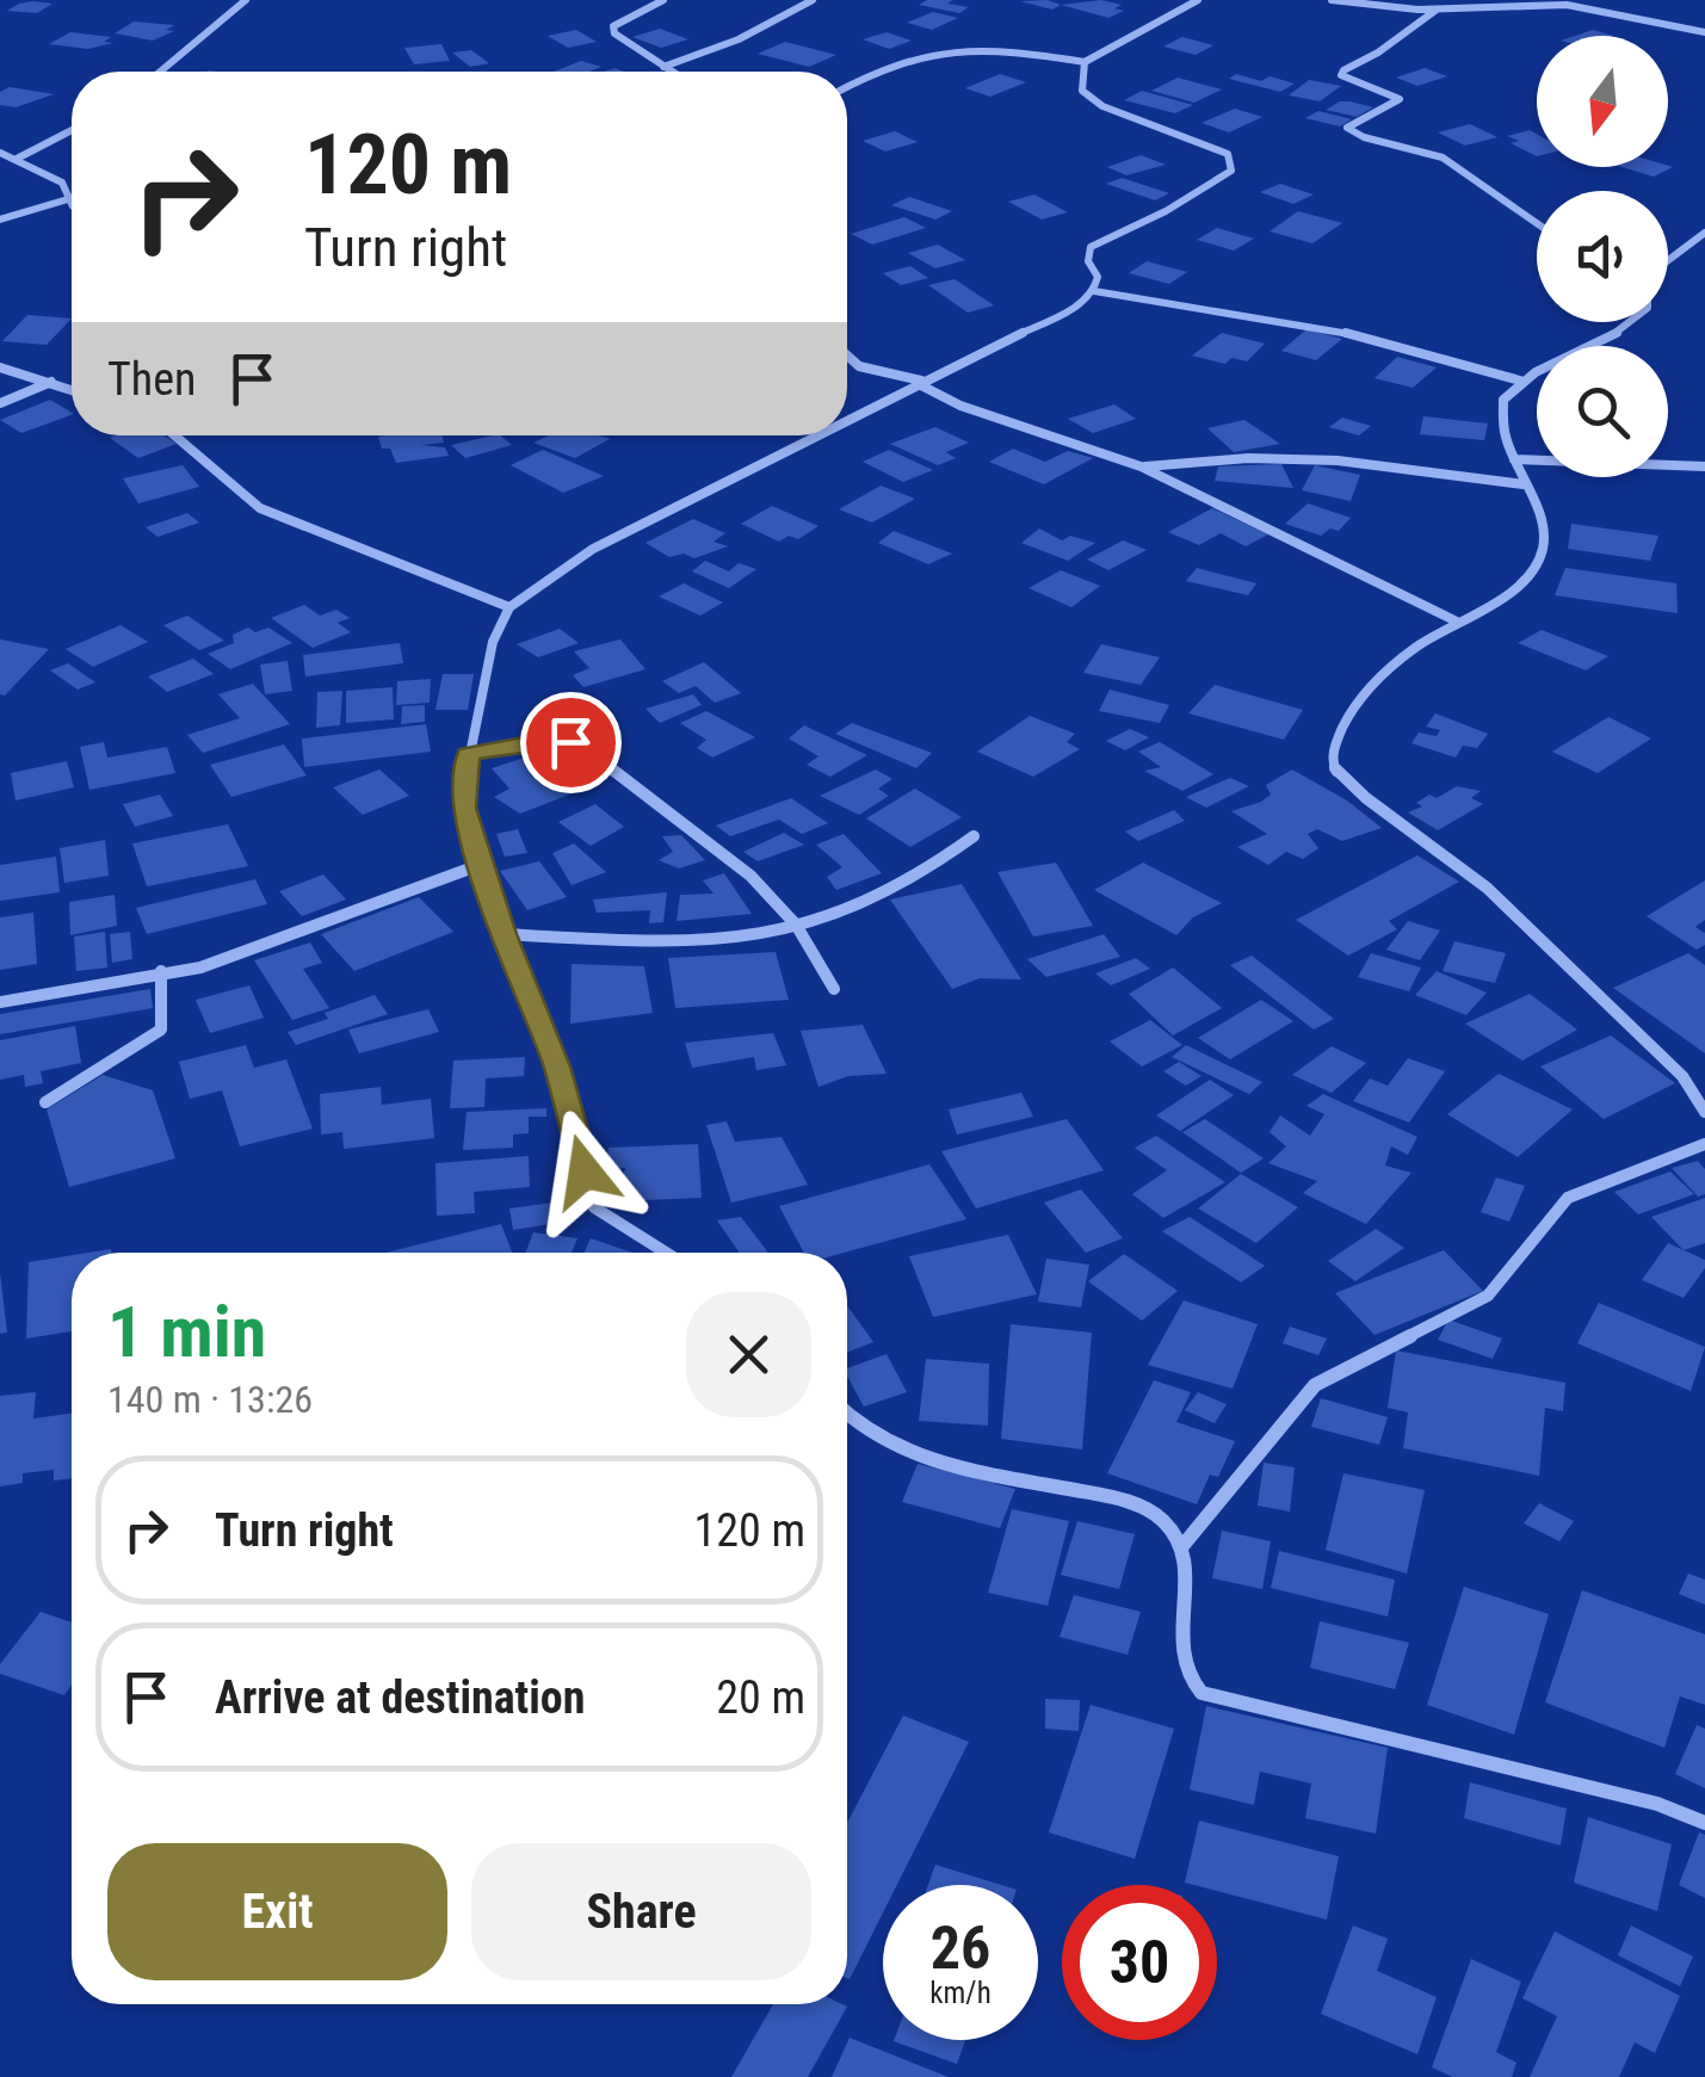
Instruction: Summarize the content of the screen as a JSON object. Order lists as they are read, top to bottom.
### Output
{
  "north": "bottom",
  "page": {
    "turn": ["120 m", "Turn right"],
    "then": "Then",
    "heading": ["1 min", "140 m · 13:26"],
    "list": [
      {
        "name": "Turn right",
        "value": "120 m"
      },
      {
        "name": "Arrive at destination",
        "value": "20 m"
      }
    ],
    "buttons": ["Exit", "Share"],
    "speed": "26 km/h",
    "limit": "30"
  }
}
